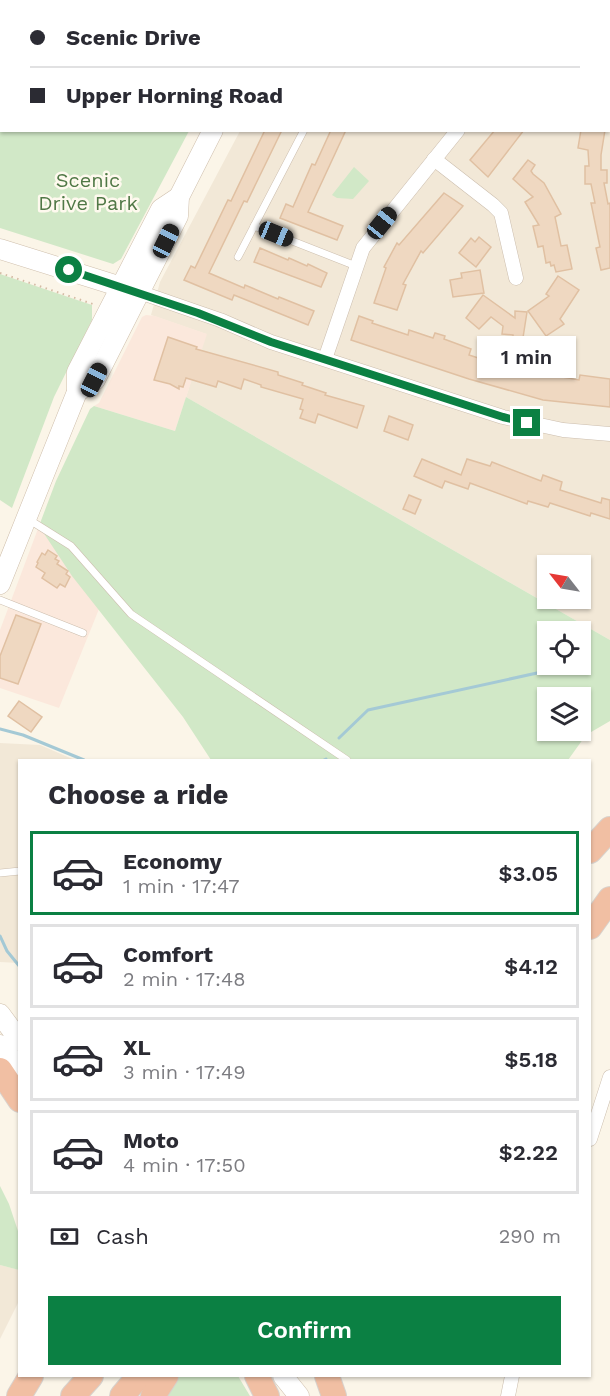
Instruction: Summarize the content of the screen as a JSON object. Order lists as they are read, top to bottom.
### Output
{
  "parks": ["Scenic Drive Park"],
  "north": "top left",
  "page": {
    "banner": ["Scenic Drive", "Upper Horning Road"],
    "bubble": "1 min",
    "heading": "Choose a ride",
    "list": [
      {
        "name": "Economy",
        "note": "1 min · 17:47",
        "value": "$3.05"
      },
      {
        "name": "Comfort",
        "note": "2 min · 17:48",
        "value": "$4.12"
      },
      {
        "name": "XL",
        "note": "3 min · 17:49",
        "value": "$5.18"
      },
      {
        "name": "Moto",
        "note": "4 min · 17:50",
        "value": "$2.22"
      }
    ],
    "pay": ["Cash", "290 m"],
    "buttons": "Confirm"
  }
}
